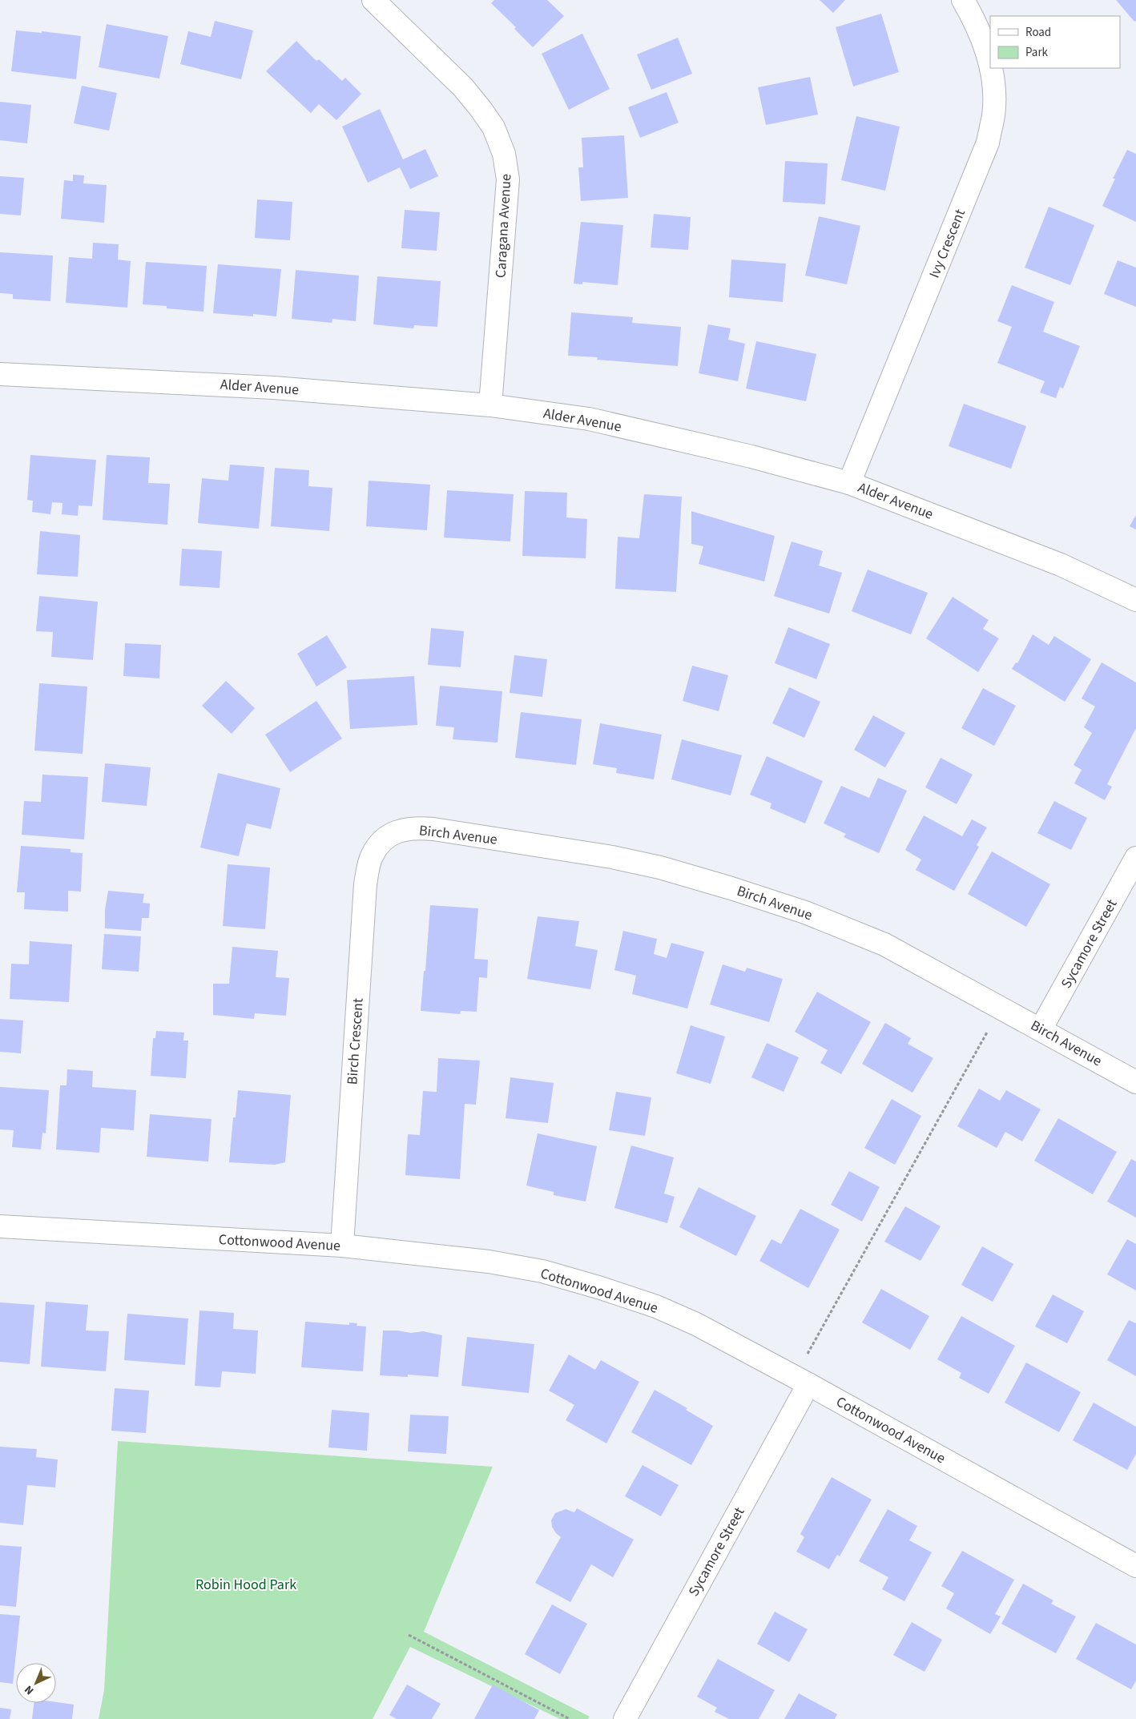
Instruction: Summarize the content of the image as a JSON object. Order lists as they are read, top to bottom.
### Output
{
  "streets": {
    "street": [
      "Caragana Avenue",
      "Ivy Crescent",
      "Alder Avenue",
      "Birch Avenue",
      "Sycamore Street",
      "Birch Crescent",
      "Cottonwood Avenue"
    ]
  },
  "crossings": [
    ["Caragana Avenue", "Alder Avenue"],
    ["Ivy Crescent", "Alder Avenue"],
    ["Birch Avenue", "Sycamore Street"],
    ["Birch Avenue", "Birch Crescent"],
    ["Sycamore Street", "Cottonwood Avenue"],
    ["Birch Crescent", "Cottonwood Avenue"]
  ],
  "parks": ["Robin Hood Park"],
  "legend": ["Road", "Park"],
  "north": "bottom left"
}
